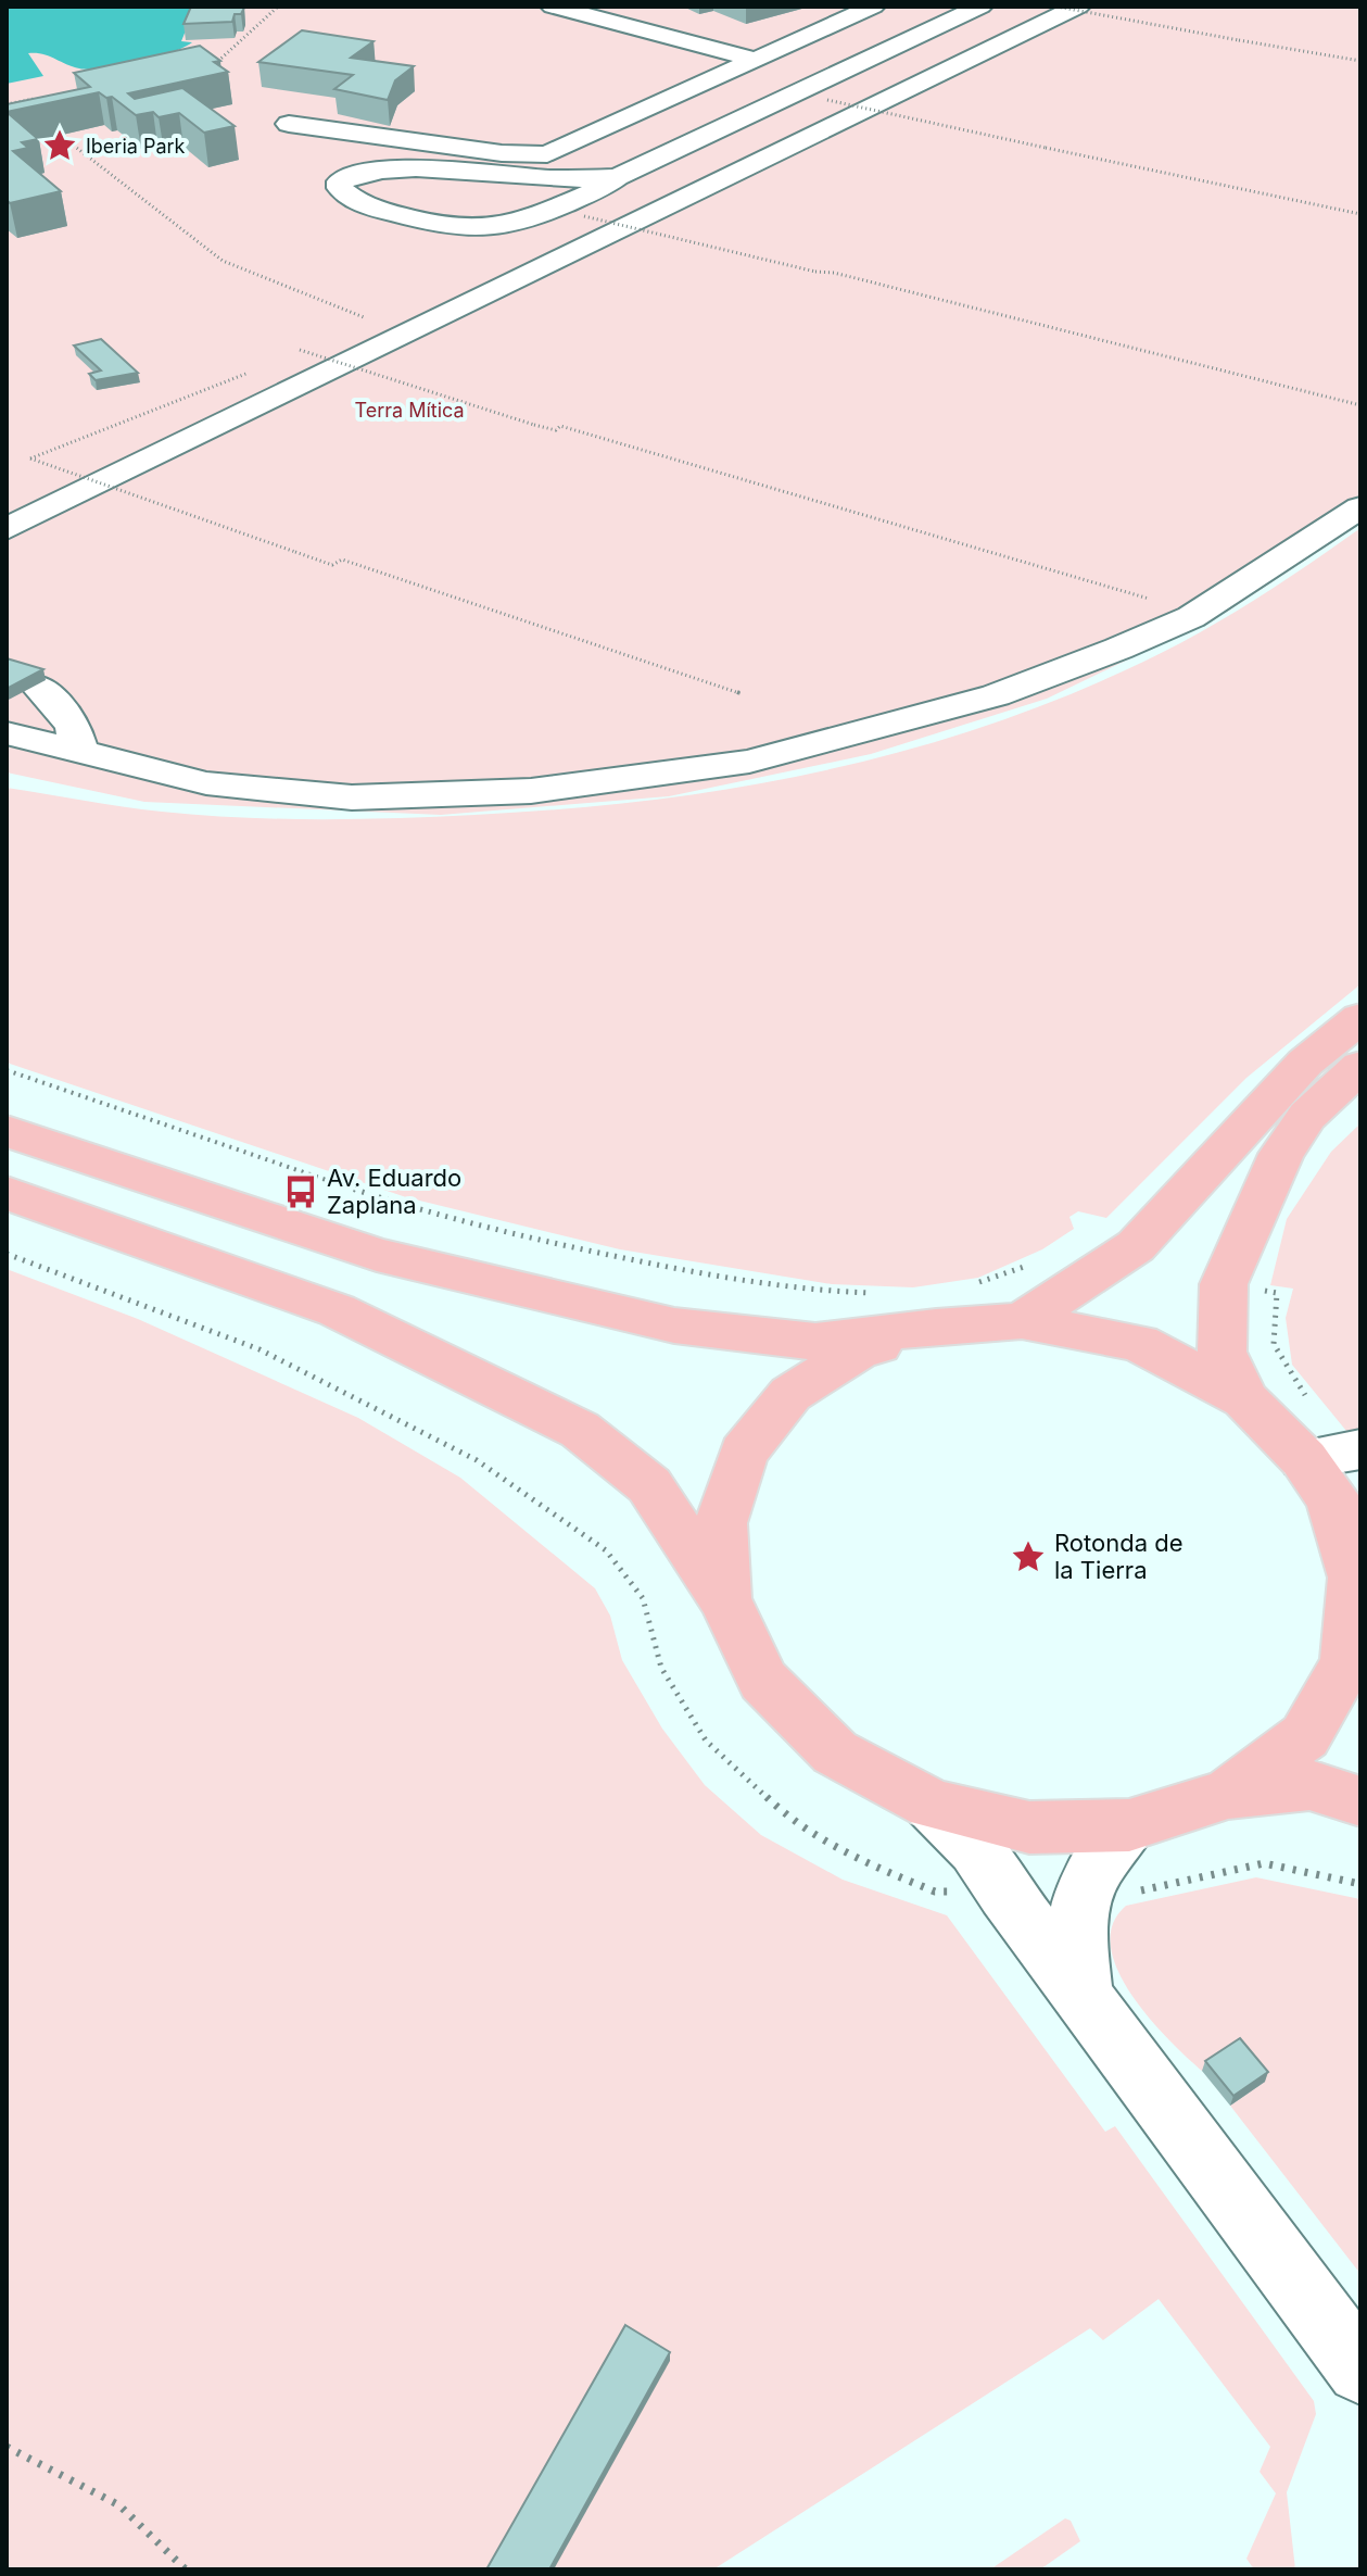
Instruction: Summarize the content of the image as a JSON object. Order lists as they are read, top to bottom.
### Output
{
  "parks": ["Terra Mítica"],
  "places": {
    "place": ["Iberia Park", "Rotonda de la Tierra"],
    "bus stop": ["Av. Eduardo Zaplana"]
  }
}
